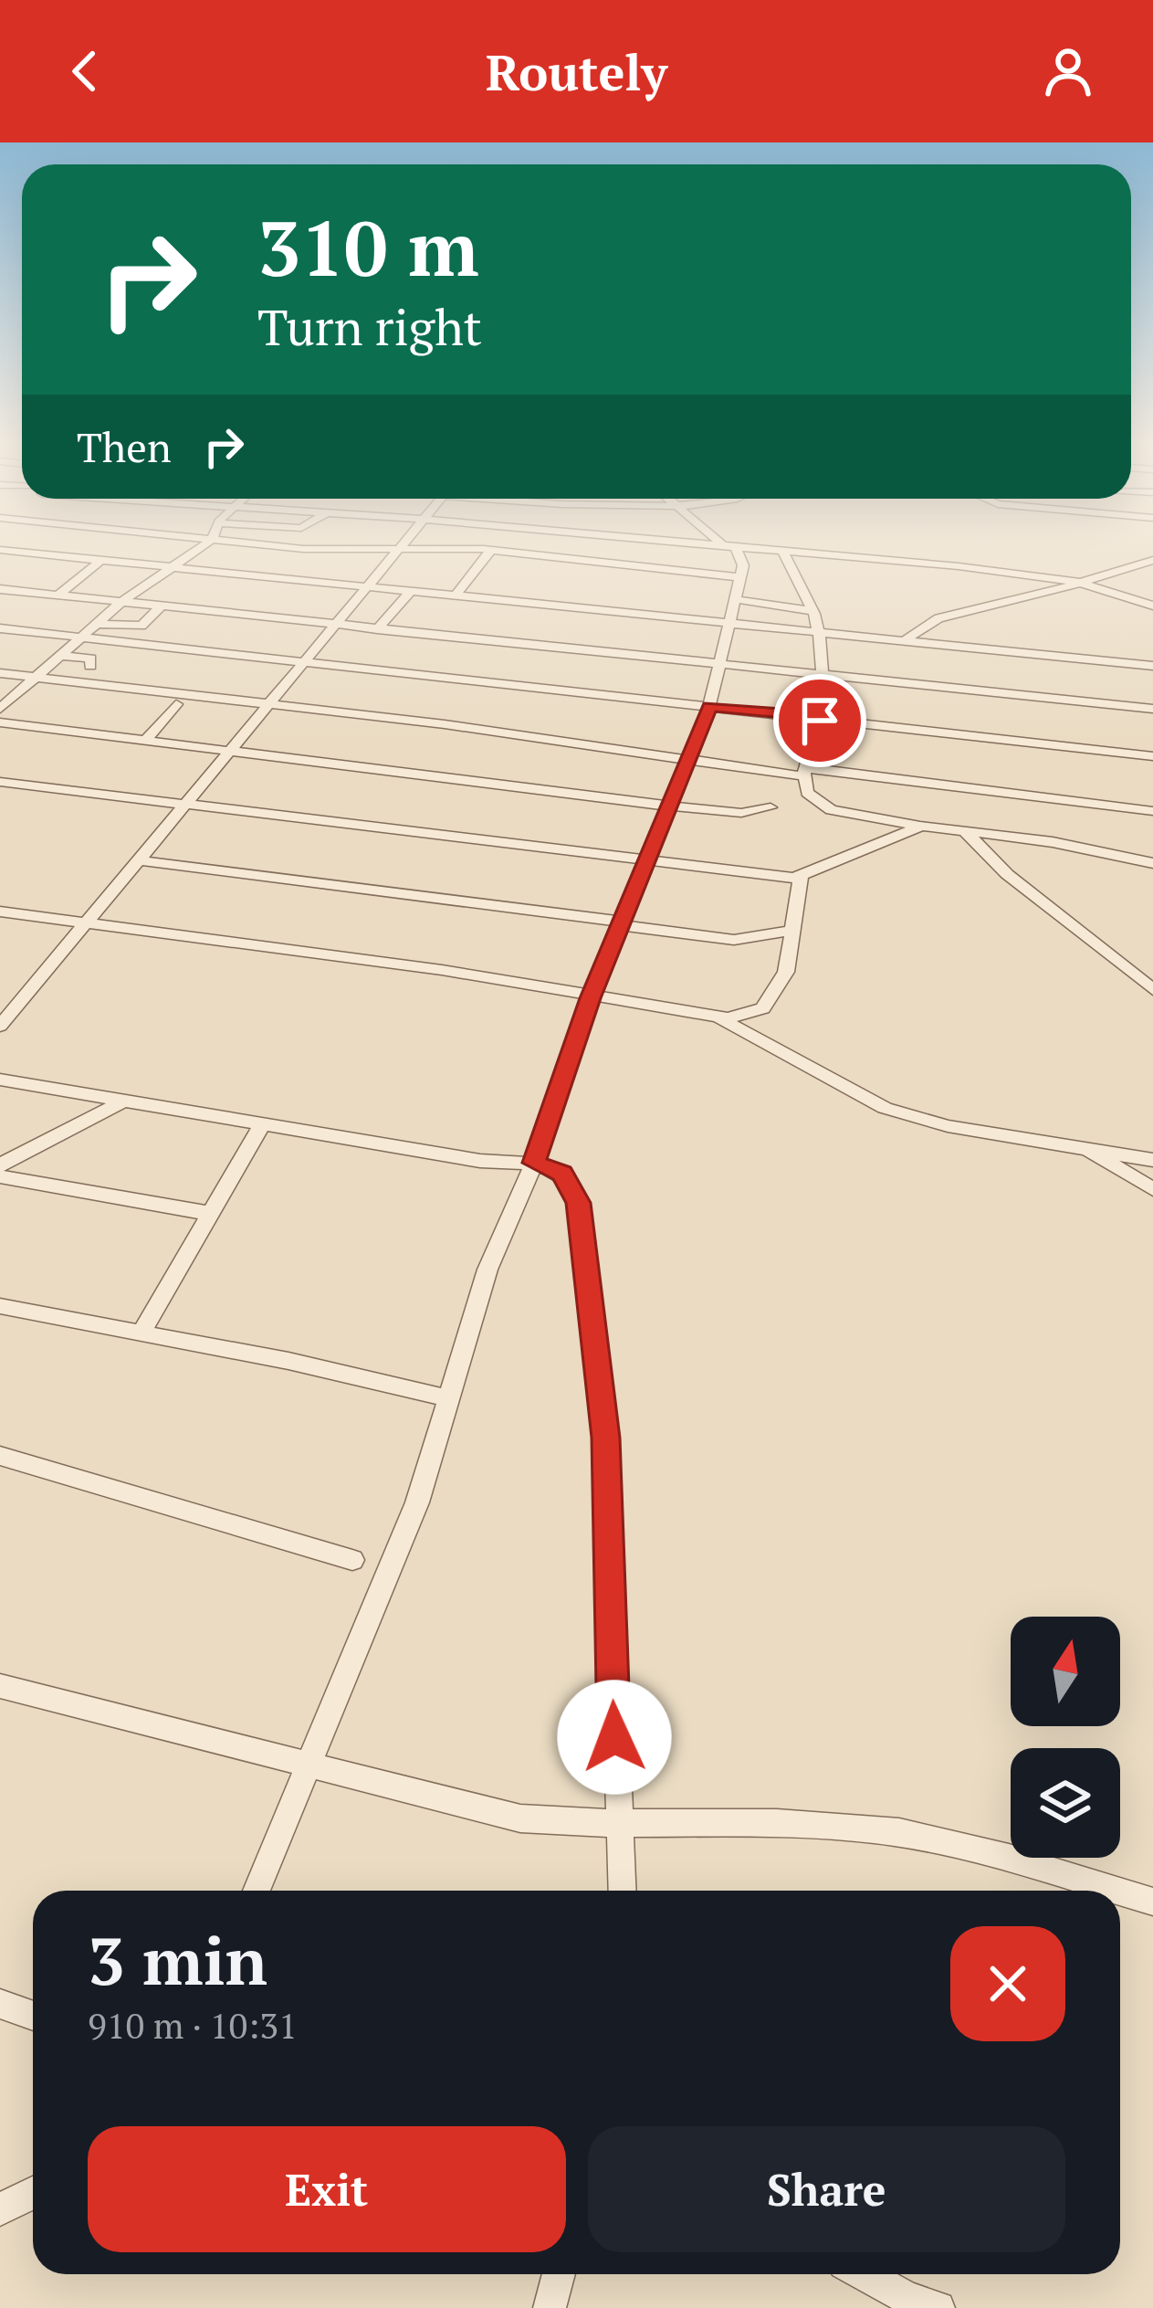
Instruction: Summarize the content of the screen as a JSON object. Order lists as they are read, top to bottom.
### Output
{
  "north": "top",
  "page": {
    "header": "Routely",
    "turn": ["310 m", "Turn right"],
    "then": "Then",
    "heading": ["3 min", "910 m · 10:31"],
    "buttons": ["Exit", "Share"]
  }
}
